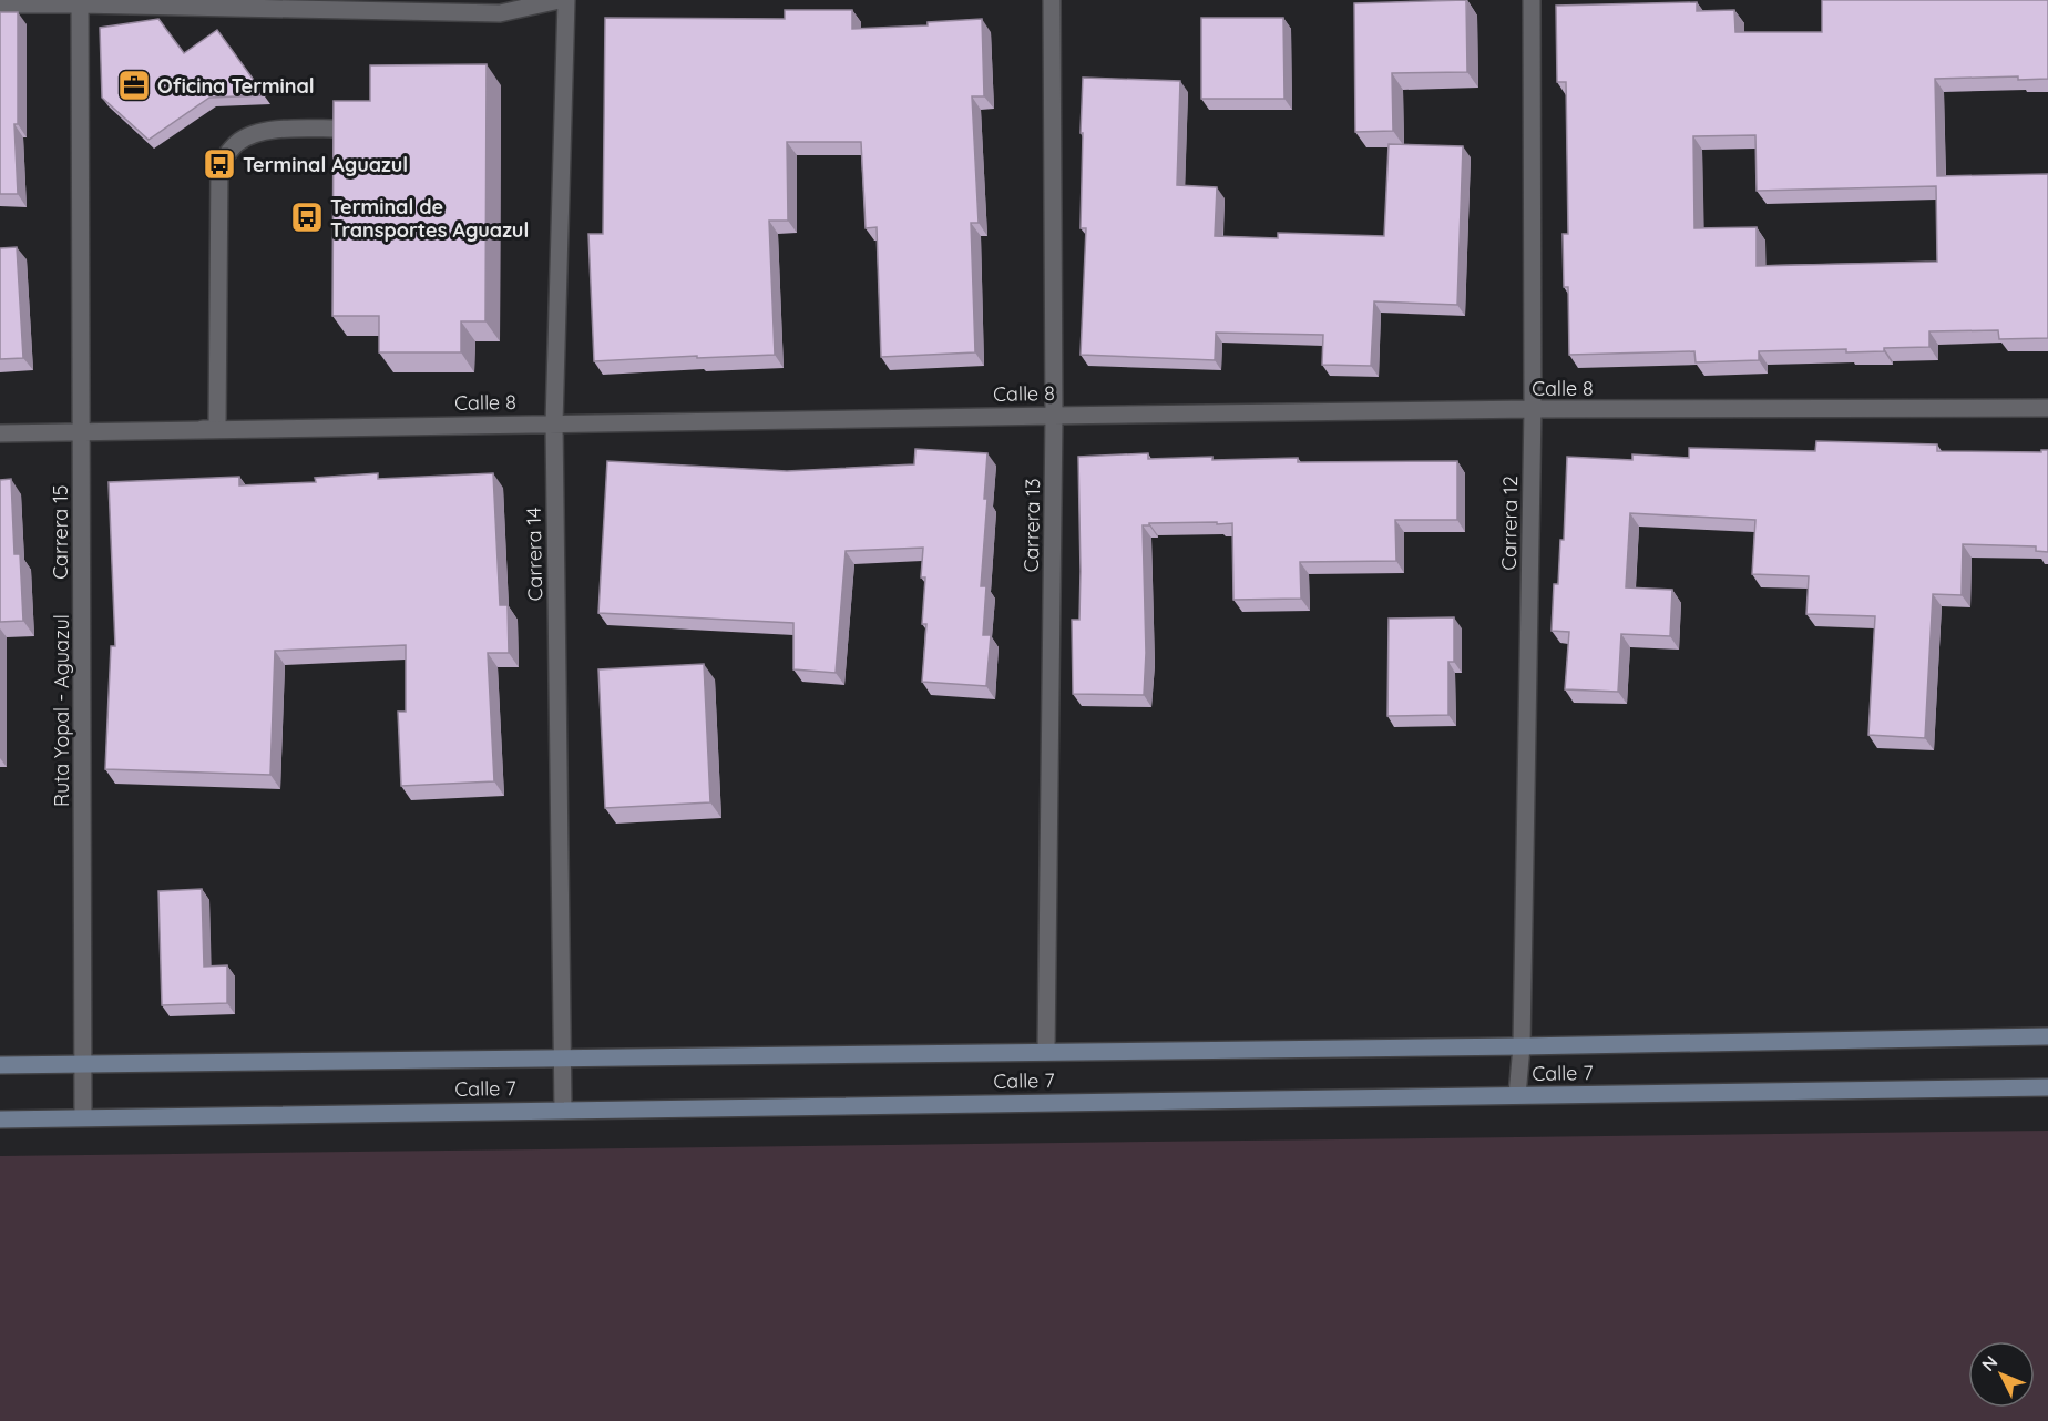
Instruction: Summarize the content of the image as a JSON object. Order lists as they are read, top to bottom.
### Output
{
  "streets": {
    "main road": ["Calle 7"],
    "street": [
      "Calle 8",
      "Carrera 12",
      "Carrera 13",
      "Carrera 14",
      "Ruta Yopal - Aguazul"
    ]
  },
  "crossings": [
    ["Calle 8", "Carrera 12"],
    ["Calle 8", "Carrera 13"],
    ["Calle 8", "Carrera 14"],
    ["Carrera 12", "Calle 7"],
    ["Carrera 13", "Calle 7"],
    ["Carrera 14", "Calle 7"],
    ["Ruta Yopal - Aguazul", "Calle 7"]
  ],
  "places": {
    "office": ["Oficina Terminal"],
    "bus stop": ["Terminal Aguazul", "Terminal de Transportes Aguazul"]
  },
  "north": "top left"
}
